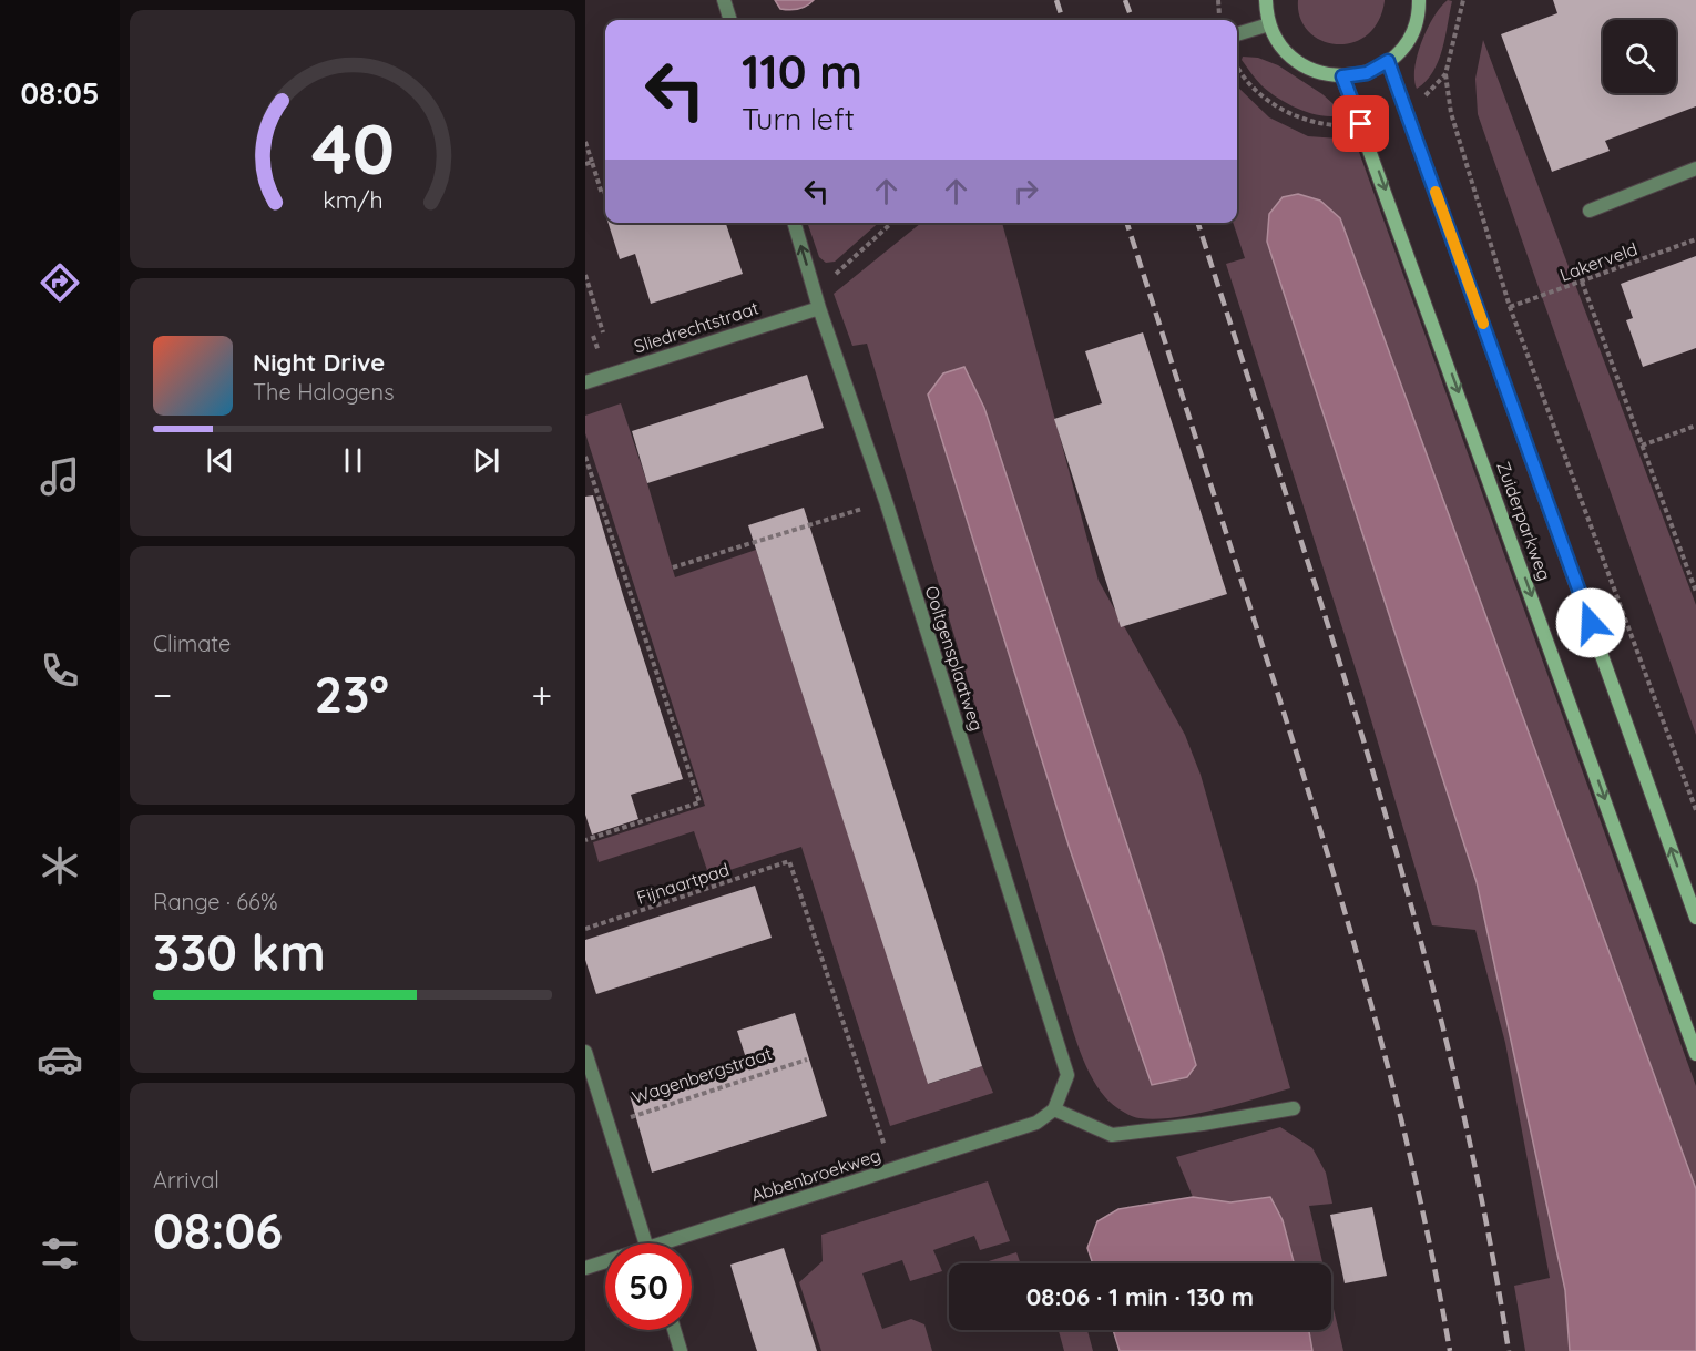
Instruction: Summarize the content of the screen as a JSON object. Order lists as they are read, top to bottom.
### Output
{
  "streets": {
    "main road": ["Zuiderparkweg"],
    "street": ["Sliedrechtstraat", "Ooltgensplaatweg", "Abbenbroekweg"],
    "path": ["Lakerveld", "Fijnaartpad", "Wagenbergstraat"]
  },
  "crossings": [
    ["Sliedrechtstraat", "Ooltgensplaatweg"],
    ["Ooltgensplaatweg", "Abbenbroekweg"],
    ["Fijnaartpad", "Abbenbroekweg"]
  ],
  "page": {
    "tabs": "08:05",
    "turn": ["110 m", "Turn left"],
    "song": ["Night Drive", "The Halogens"],
    "tile": [
      "Climate",
      ["Range · 66%", "330 km"],
      ["Arrival", "08:06"]
    ],
    "heat": ["−", "23°", "+"],
    "limit": "50",
    "trip": "08:06 · 1 min · 130 m",
    "gauge": ["40", "km/h"]
  }
}
